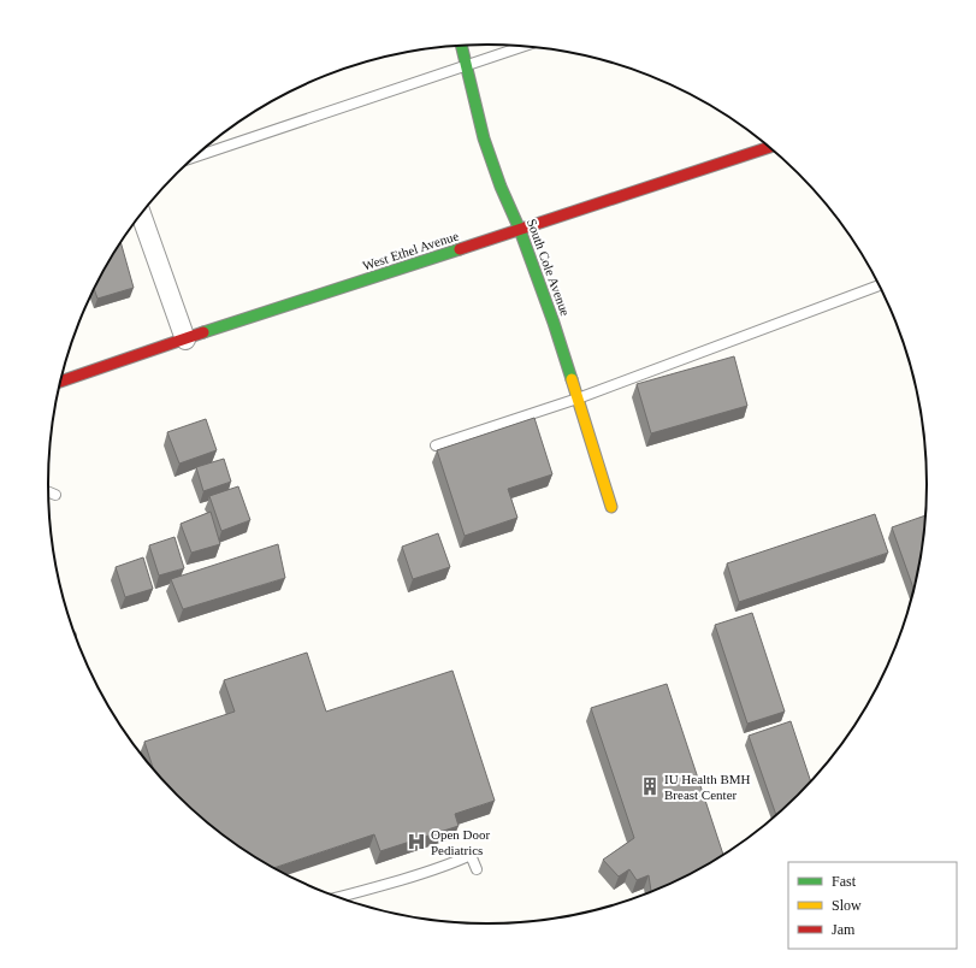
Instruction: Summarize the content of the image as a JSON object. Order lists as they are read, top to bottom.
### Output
{
  "streets": {
    "street": ["West Ethel Avenue", "South Cole Avenue"]
  },
  "crossings": [
    ["West Ethel Avenue", "South Cole Avenue"]
  ],
  "places": {
    "building": ["IU Health BMH Breast Center"],
    "hospital": ["Open Door Pediatrics"]
  },
  "legend": ["Fast", "Slow", "Jam"]
}
